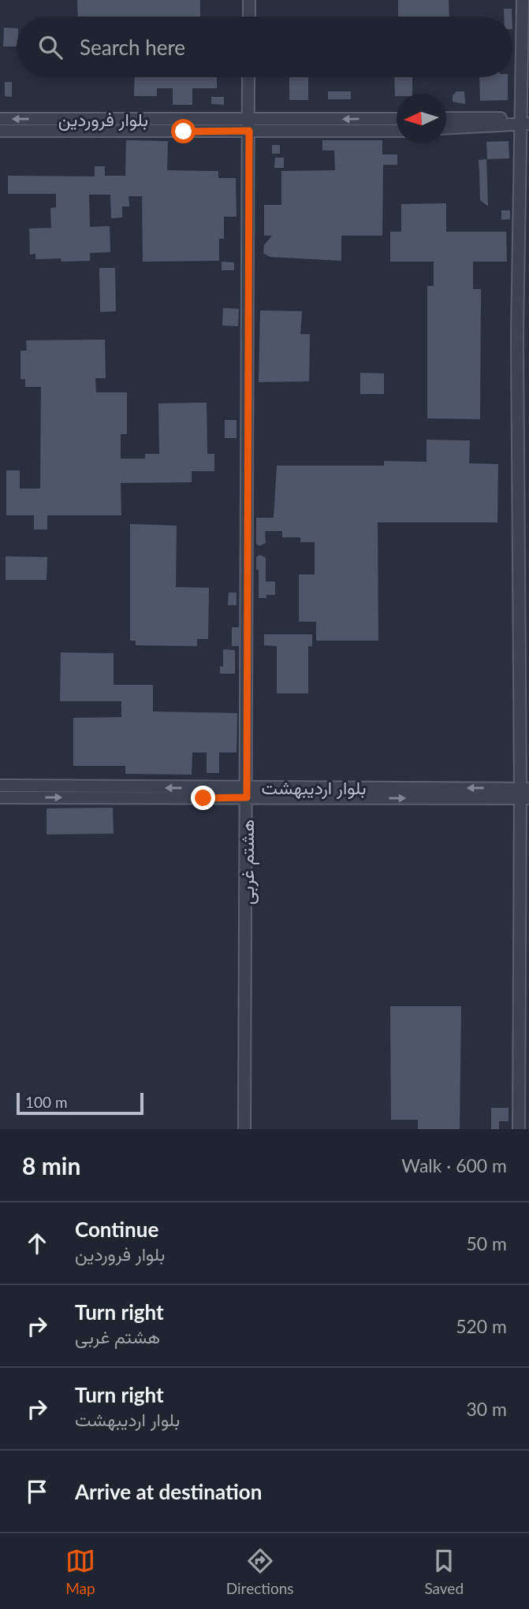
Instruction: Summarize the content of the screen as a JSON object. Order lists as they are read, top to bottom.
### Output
{
  "streets": {
    "street": ["بلوار فروردین", "بلوار اردیبهشت", "هشتم غربی"]
  },
  "crossings": [
    ["بلوار فروردین", "هشتم غربی"],
    ["بلوار اردیبهشت", "هشتم غربی"]
  ],
  "scale_bar": "100 m",
  "north": "left",
  "page": {
    "search": "Search here",
    "scale": "100 m",
    "heading": ["8 min", "Walk · 600 m"],
    "list": [
      ["Continue", "بلوار فروردین", "50 m"],
      ["Turn right", "هشتم غربی", "520 m"],
      ["Turn right", "بلوار اردیبهشت", "30 m"],
      "Arrive at destination"
    ],
    "nav": ["Map", "Directions", "Saved"]
  }
}
